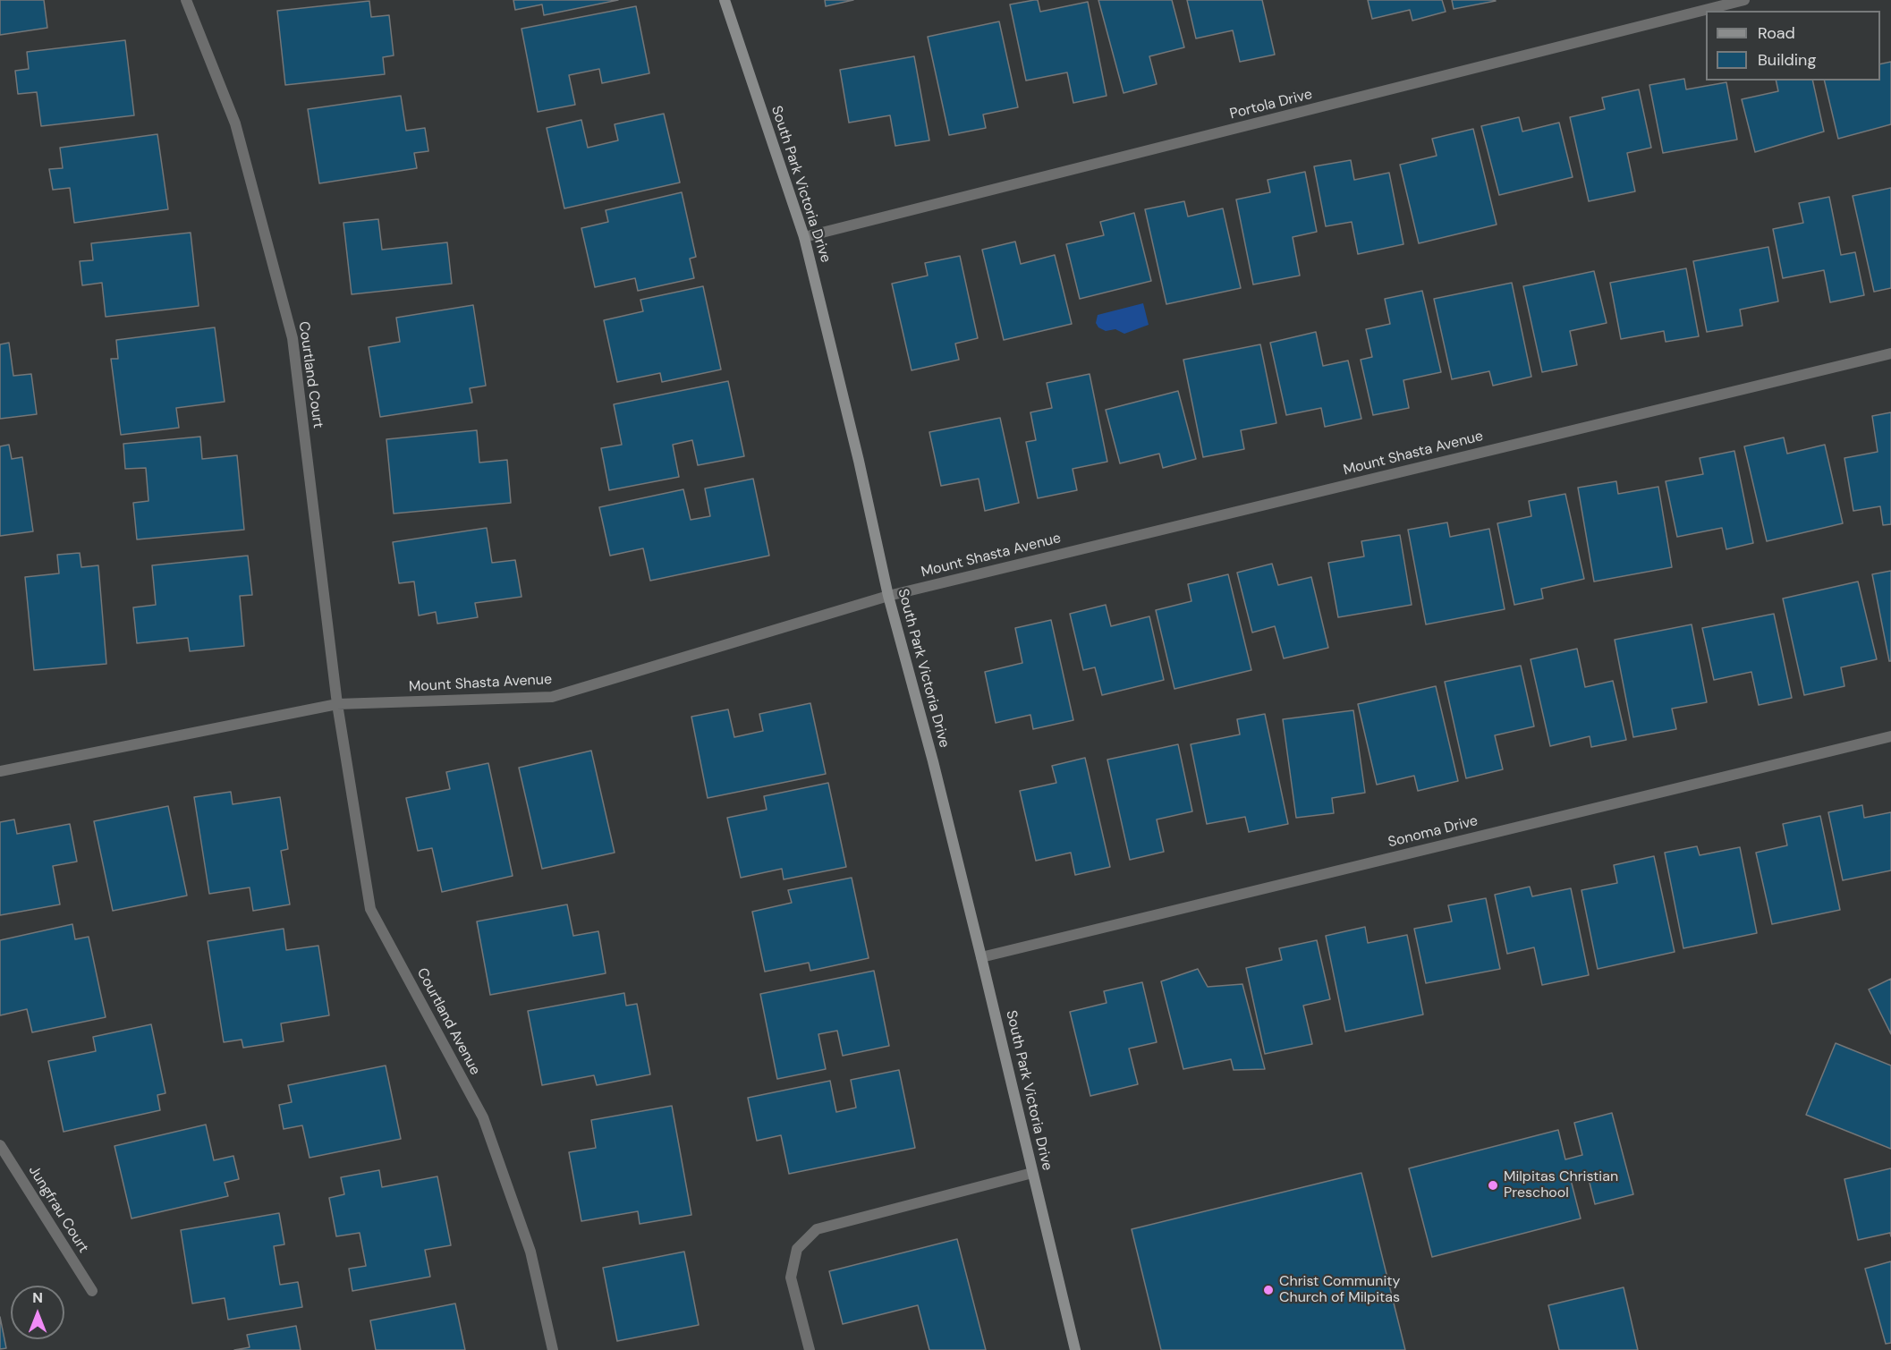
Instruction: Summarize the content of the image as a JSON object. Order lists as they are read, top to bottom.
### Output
{
  "streets": {
    "main road": ["South Park Victoria Drive"],
    "street": [
      "Portola Drive",
      "Courtland Court",
      "Mount Shasta Avenue",
      "Sonoma Drive",
      "Courtland Avenue",
      "Jungfrau Court"
    ]
  },
  "crossings": [
    ["Portola Drive", "South Park Victoria Drive"],
    ["South Park Victoria Drive", "Mount Shasta Avenue"],
    ["South Park Victoria Drive", "Sonoma Drive"],
    ["Courtland Court", "Mount Shasta Avenue"],
    ["Courtland Court", "Courtland Avenue"],
    ["Mount Shasta Avenue", "Courtland Avenue"]
  ],
  "places": ["Milpitas Christian Preschool", "Christ Community Church of Milpitas"],
  "legend": ["Road", "Building"],
  "north": "top"
}
